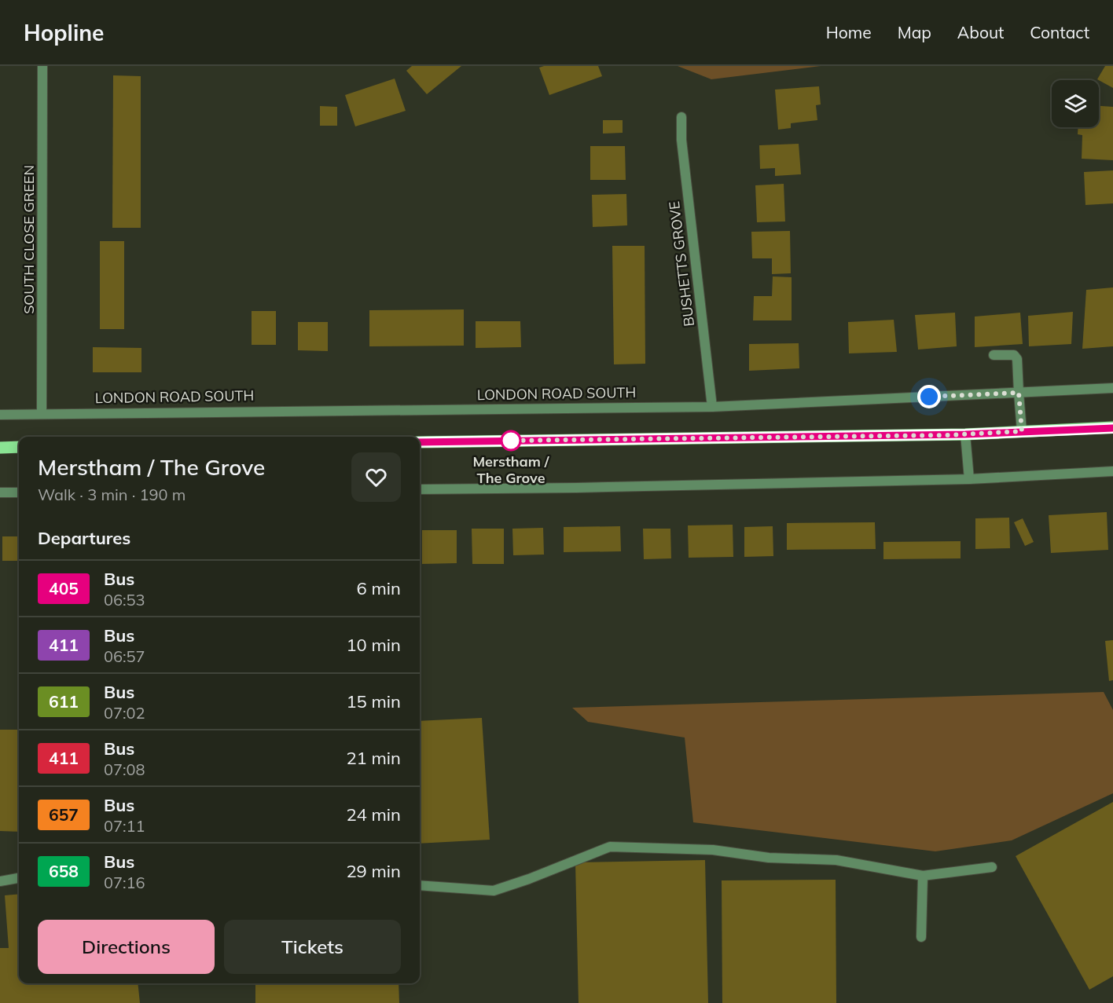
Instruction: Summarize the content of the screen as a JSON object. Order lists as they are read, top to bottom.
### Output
{
  "streets": {
    "street": ["SOUTH CLOSE GREEN", "BUSHETTS GROVE", "LONDON ROAD SOUTH"]
  },
  "crossings": [
    ["SOUTH CLOSE GREEN", "LONDON ROAD SOUTH"],
    ["BUSHETTS GROVE", "LONDON ROAD SOUTH"]
  ],
  "places": ["Merstham / The Grove"],
  "lines": ["bus line 405"],
  "page": {
    "header": "Hopline",
    "nav": [
      "Home",
      "Map",
      "About",
      "Contact"
    ],
    "heading": [
      ["Merstham / The Grove", "Walk · 3 min · 190 m"],
      "Departures"
    ],
    "list": [
      {
        "mark": "405",
        "name": "Bus",
        "note": "06:53",
        "value": "6 min"
      },
      {
        "mark": "411",
        "name": "Bus",
        "note": "06:57",
        "value": "10 min"
      },
      {
        "mark": "611",
        "name": "Bus",
        "note": "07:02",
        "value": "15 min"
      },
      {
        "mark": "411",
        "name": "Bus",
        "note": "07:08",
        "value": "21 min"
      },
      {
        "mark": "657",
        "name": "Bus",
        "note": "07:11",
        "value": "24 min"
      },
      {
        "mark": "658",
        "name": "Bus",
        "note": "07:16",
        "value": "29 min"
      }
    ],
    "buttons": ["Directions", "Tickets"]
  }
}
